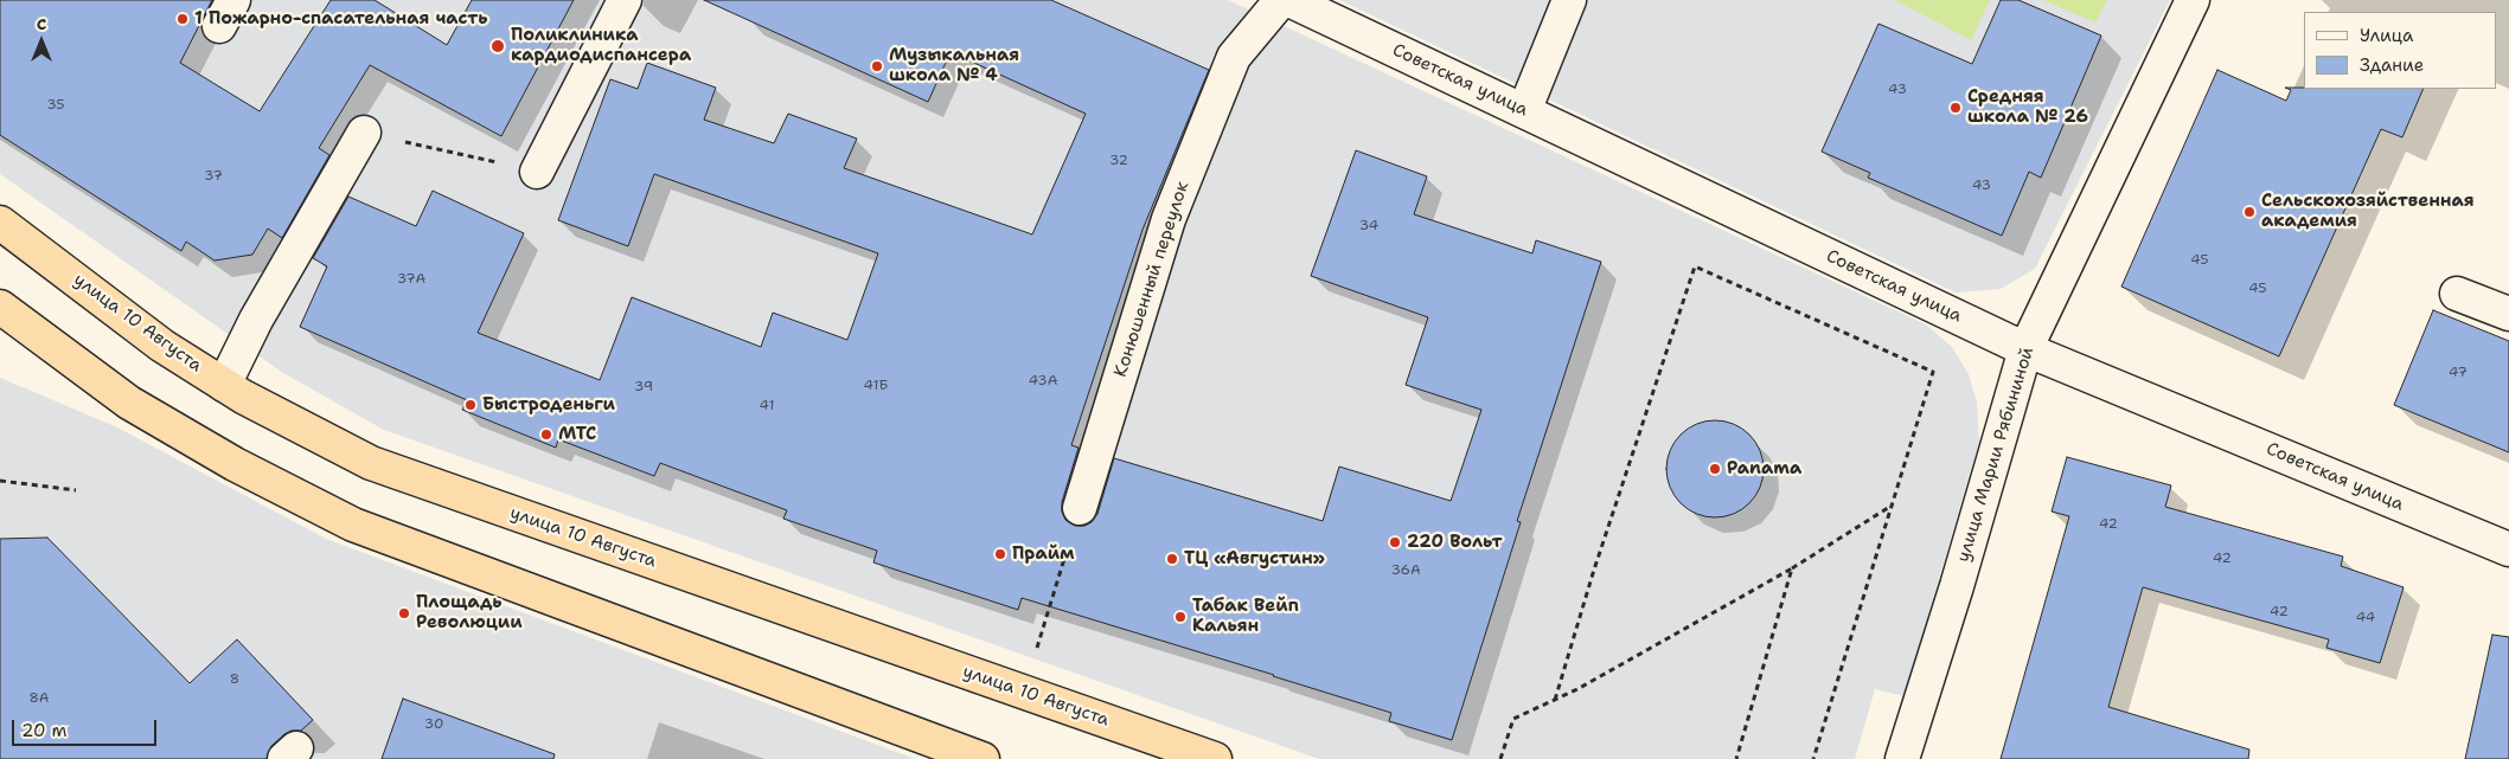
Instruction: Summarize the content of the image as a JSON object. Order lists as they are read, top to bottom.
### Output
{
  "streets": {
    "highway": ["улица 10 Августа"],
    "street": ["Советская улица", "Конюшенный переулок", "улица Марии Рябининой"]
  },
  "crossings": [
    ["Советская улица", "улица Марии Рябининой"]
  ],
  "places": [
    "1 Пожарно-спасательная часть",
    "Поликлиника кардиодиспансера",
    "Музыкальная школа № 4",
    "Средняя школа № 26",
    "Сельскохозяйственная академия",
    "Быстроденьги",
    "МТС",
    "Panama",
    "220 Вольт",
    "Прайм",
    "ТЦ «Августин»",
    "Площадь Революции",
    "Табак Вейп Кальян"
  ],
  "house_numbers": [
    "43",
    "35",
    "32",
    "37",
    "43",
    "34",
    "45",
    "37А",
    "45",
    "47",
    "43А",
    "41Б",
    "39",
    "41",
    "42",
    "42",
    "36А",
    "42",
    "44",
    "8",
    "8А",
    "30"
  ],
  "legend": ["Улица", "Здание"],
  "scale_bar": "20 m",
  "north": "top"
}
